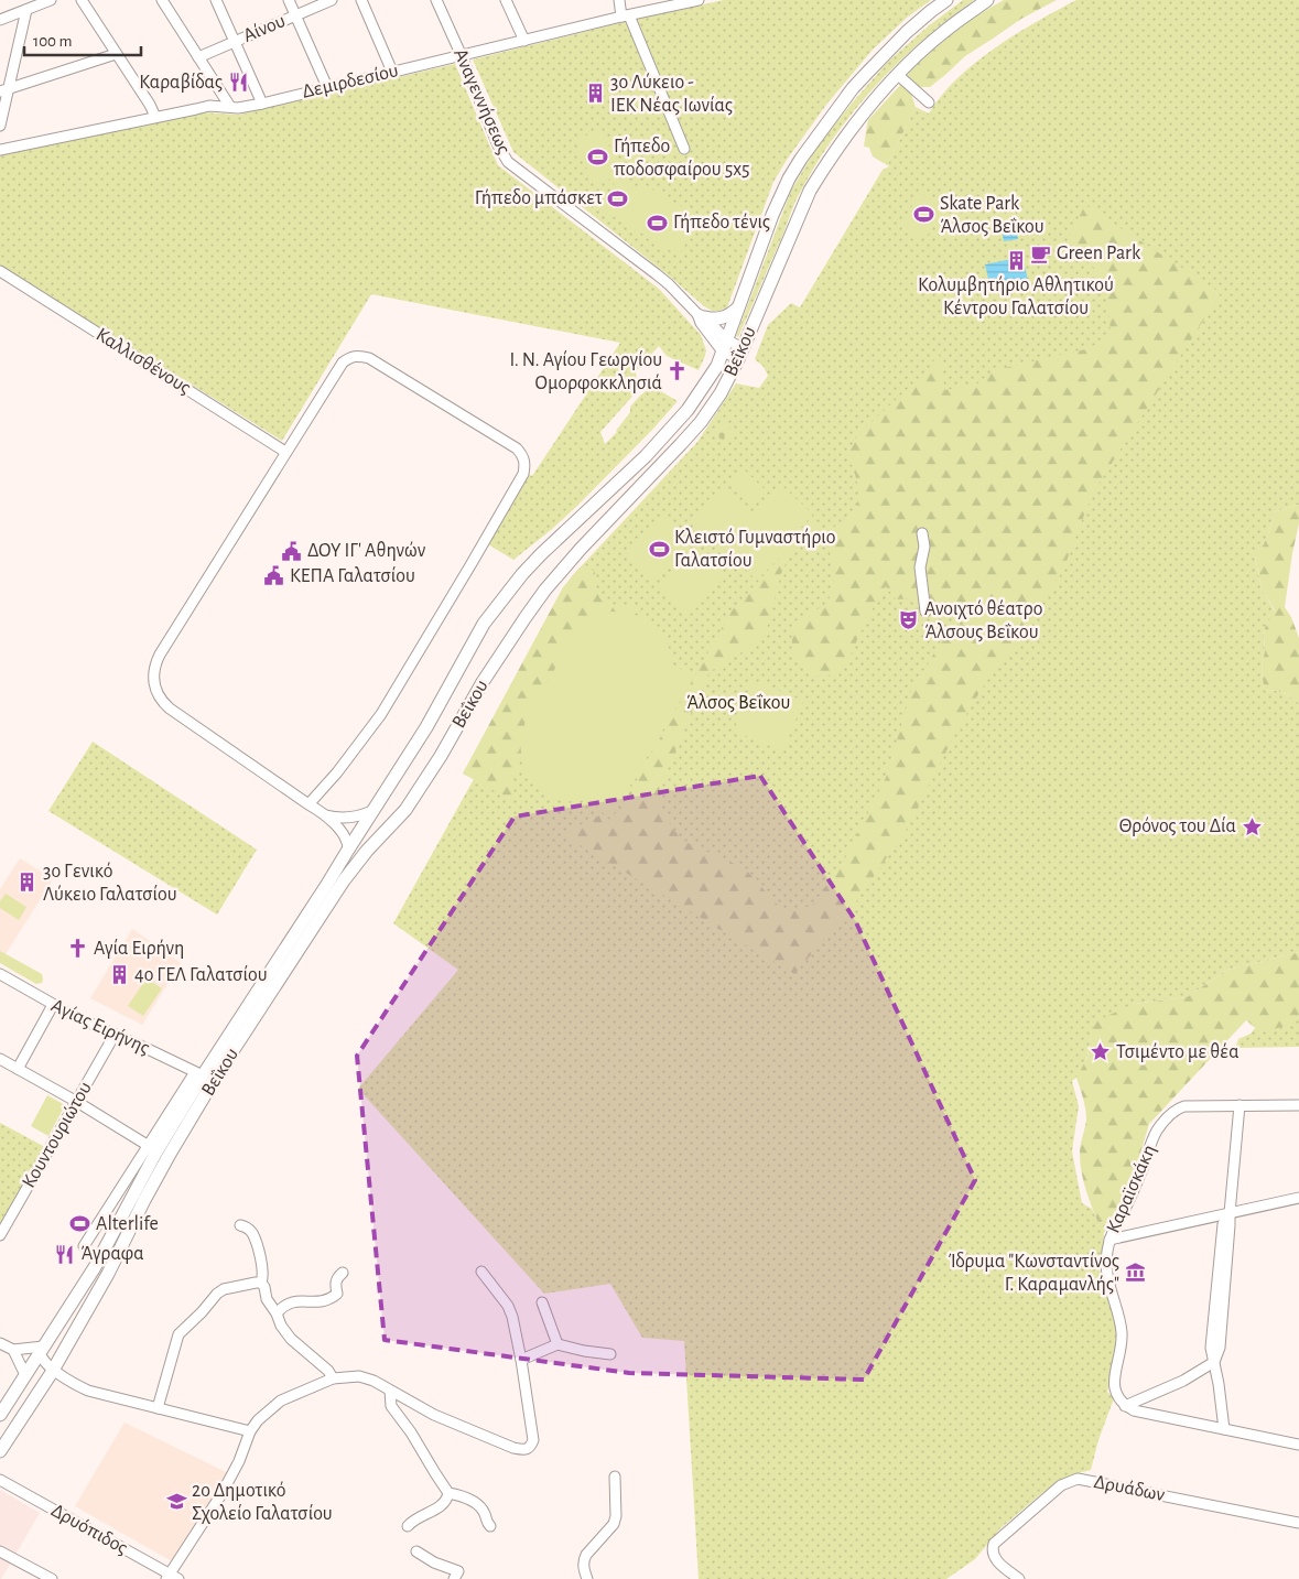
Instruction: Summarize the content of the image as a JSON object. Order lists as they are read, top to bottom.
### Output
{
  "streets": {
    "main road": ["Βεΐκου"],
    "street": [
      "Αίνου",
      "Δεμιρδεσίου",
      "Αναγεννήσεως",
      "Καλλισθένους",
      "Αγίας Ειρήνης",
      "Κουντουριώτου",
      "Καραϊσκάκη",
      "Δρυάδων",
      "Δρυόπιδος"
    ]
  },
  "crossings": [
    ["Δεμιρδεσίου", "Αναγεννήσεως"],
    ["Αναγεννήσεως", "Βεΐκου"],
    ["Βεΐκου", "Αγίας Ειρήνης"],
    ["Αγίας Ειρήνης", "Κουντουριώτου"]
  ],
  "parks": ["Άλσος Βεΐκου"],
  "places": {
    "restaurant": ["Καραβίδας", "Άγραφα"],
    "building": [
      "3ο Λύκειο - ΙΕΚ Νέας Ιωνίας",
      "Κολυμβητήριο Αθλητικού Κέντρου Γαλατσίου",
      "3ο Γενικό Λύκειο Γαλατσίου",
      "4ο ΓΕΛ Γαλατσίου"
    ],
    "sports": [
      "Γήπεδο ποδοσφαίρου 5x5",
      "Γήπεδο μπάσκετ",
      "Skate Park Άλσος Βεΐκου",
      "Γήπεδο τένις",
      "Κλειστό Γυμναστήριο Γαλατσίου",
      "Alterlife"
    ],
    "cafe": ["Green Park"],
    "church": ["Ι. Ν. Αγίου Γεωργίου Ομορφοκκλησιά", "Αγία Ειρήνη"],
    "public building": ["ΔΟΥ ΙΓ' Αθηνών", "ΚΕΠΑ Γαλατσίου"],
    "theatre": ["Ανοιχτό θέατρο Άλσους Βεΐκου"],
    "place": ["Θρόνος του Δία", "Τσιμέντο με θέα"],
    "museum": ["Ίδρυμα \"Κωνσταντίνος Γ. Καραμανλής\""],
    "school or university": ["2ο Δημοτικό Σχολείο Γαλατσίου"]
  },
  "scale_bar": "100 m"
}
